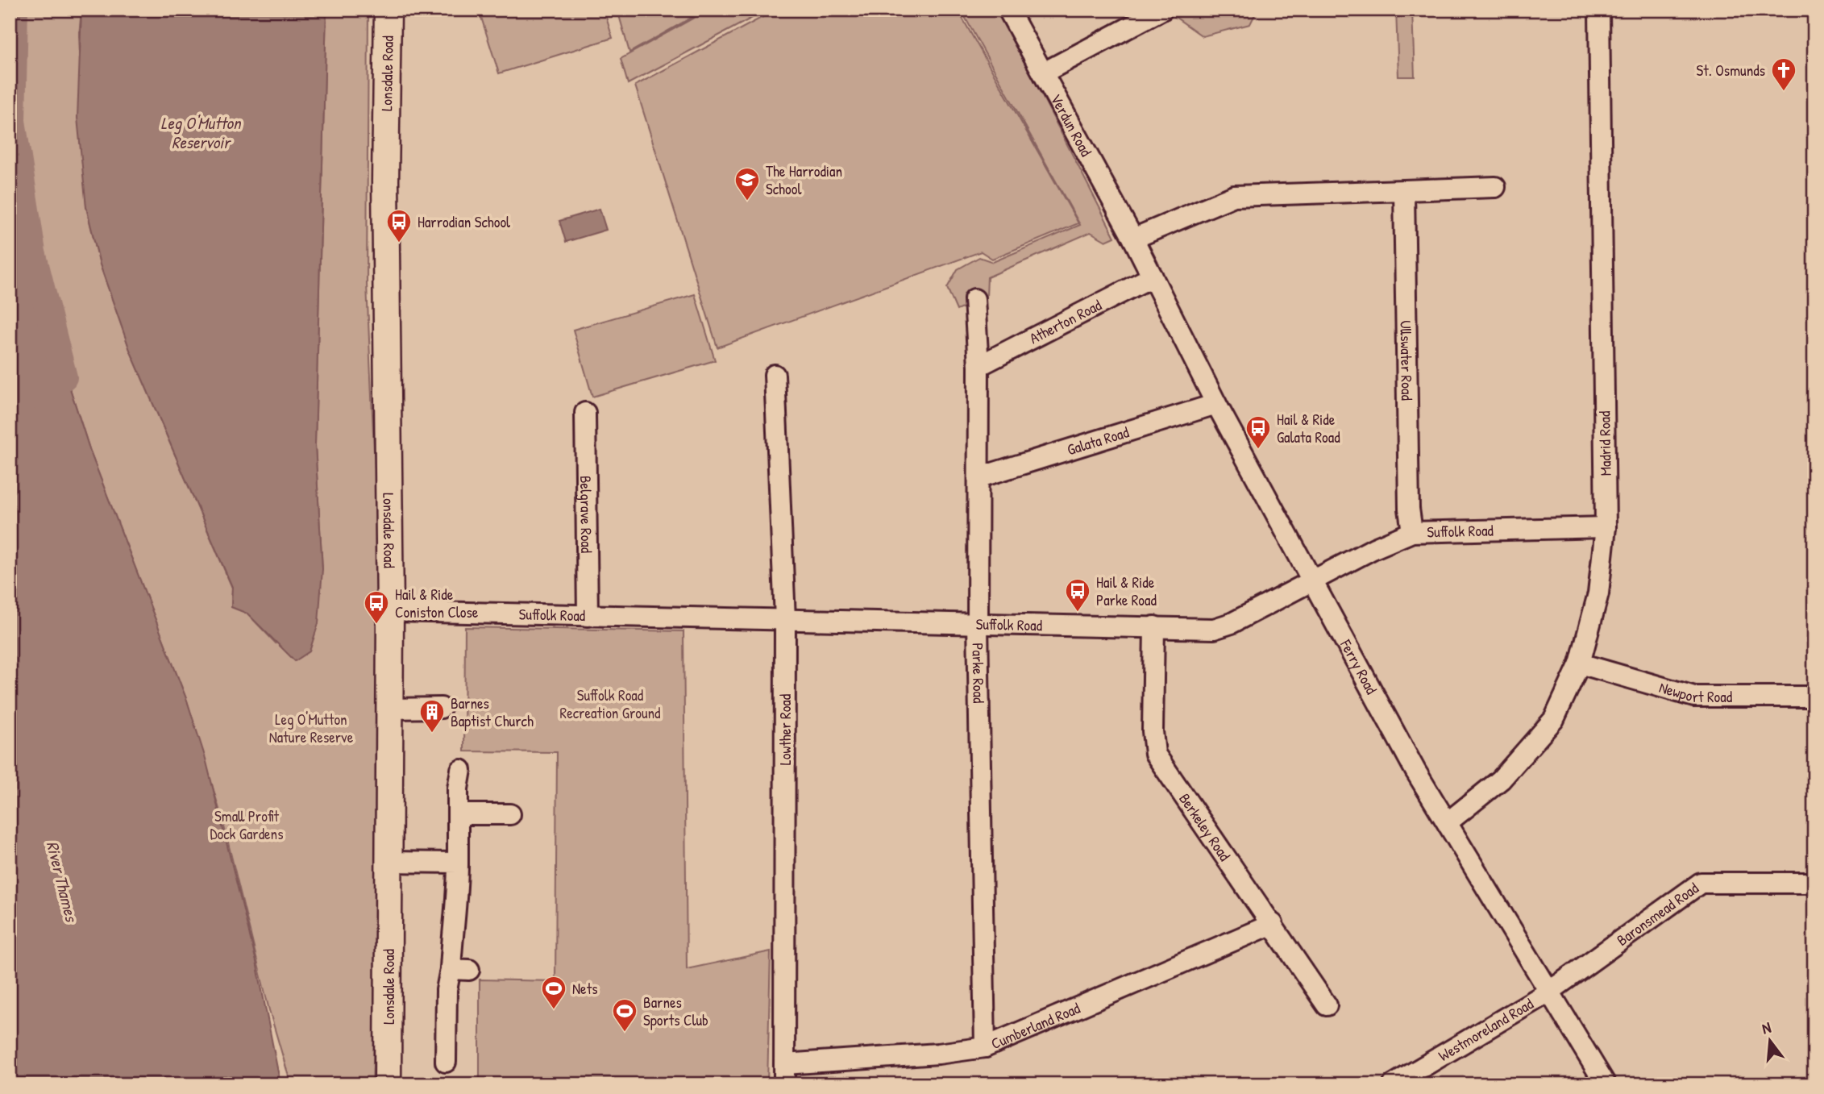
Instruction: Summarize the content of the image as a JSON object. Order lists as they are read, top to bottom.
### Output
{
  "streets": {
    "main road": ["Lonsdale Road"],
    "street": [
      "Verdun Road",
      "Atherton Road",
      "Ullswater Road",
      "Galata Road",
      "Madrid Road",
      "Belgrave Road",
      "Suffolk Road",
      "Ferry Road",
      "Parke Road",
      "Newport Road",
      "Lowther Road",
      "Berkeley Road",
      "Baronsmead Road",
      "Cumberland Road",
      "Westmoreland Road"
    ]
  },
  "crossings": [
    ["Lonsdale Road", "Suffolk Road"],
    ["Verdun Road", "Ferry Road"],
    ["Atherton Road", "Ferry Road"],
    ["Atherton Road", "Parke Road"],
    ["Ullswater Road", "Suffolk Road"],
    ["Galata Road", "Ferry Road"],
    ["Galata Road", "Parke Road"],
    ["Madrid Road", "Suffolk Road"],
    ["Madrid Road", "Ferry Road"],
    ["Madrid Road", "Newport Road"],
    ["Belgrave Road", "Suffolk Road"],
    ["Suffolk Road", "Ferry Road"],
    ["Suffolk Road", "Parke Road"],
    ["Suffolk Road", "Lowther Road"],
    ["Suffolk Road", "Berkeley Road"],
    ["Ferry Road", "Baronsmead Road"],
    ["Ferry Road", "Westmoreland Road"],
    ["Parke Road", "Cumberland Road"],
    ["Lowther Road", "Cumberland Road"],
    ["Berkeley Road", "Cumberland Road"],
    ["Baronsmead Road", "Westmoreland Road"]
  ],
  "water": ["Leg O'Mutton Reservoir", "River Thames"],
  "parks": ["Suffolk Road Recreation Ground", "Leg O'Mutton Nature Reserve", "Small Profit Dock Gardens"],
  "places": {
    "church": ["St. Osmunds"],
    "school or university": ["The Harrodian School"],
    "bus stop": [
      "Harrodian School",
      "Hail & Ride Galata Road",
      "Hail & Ride Parke Road",
      "Hail & Ride Coniston Close"
    ],
    "building": ["Barnes Baptist Church"],
    "sports": ["Nets", "Barnes Sports Club"]
  },
  "north": "top"
}
